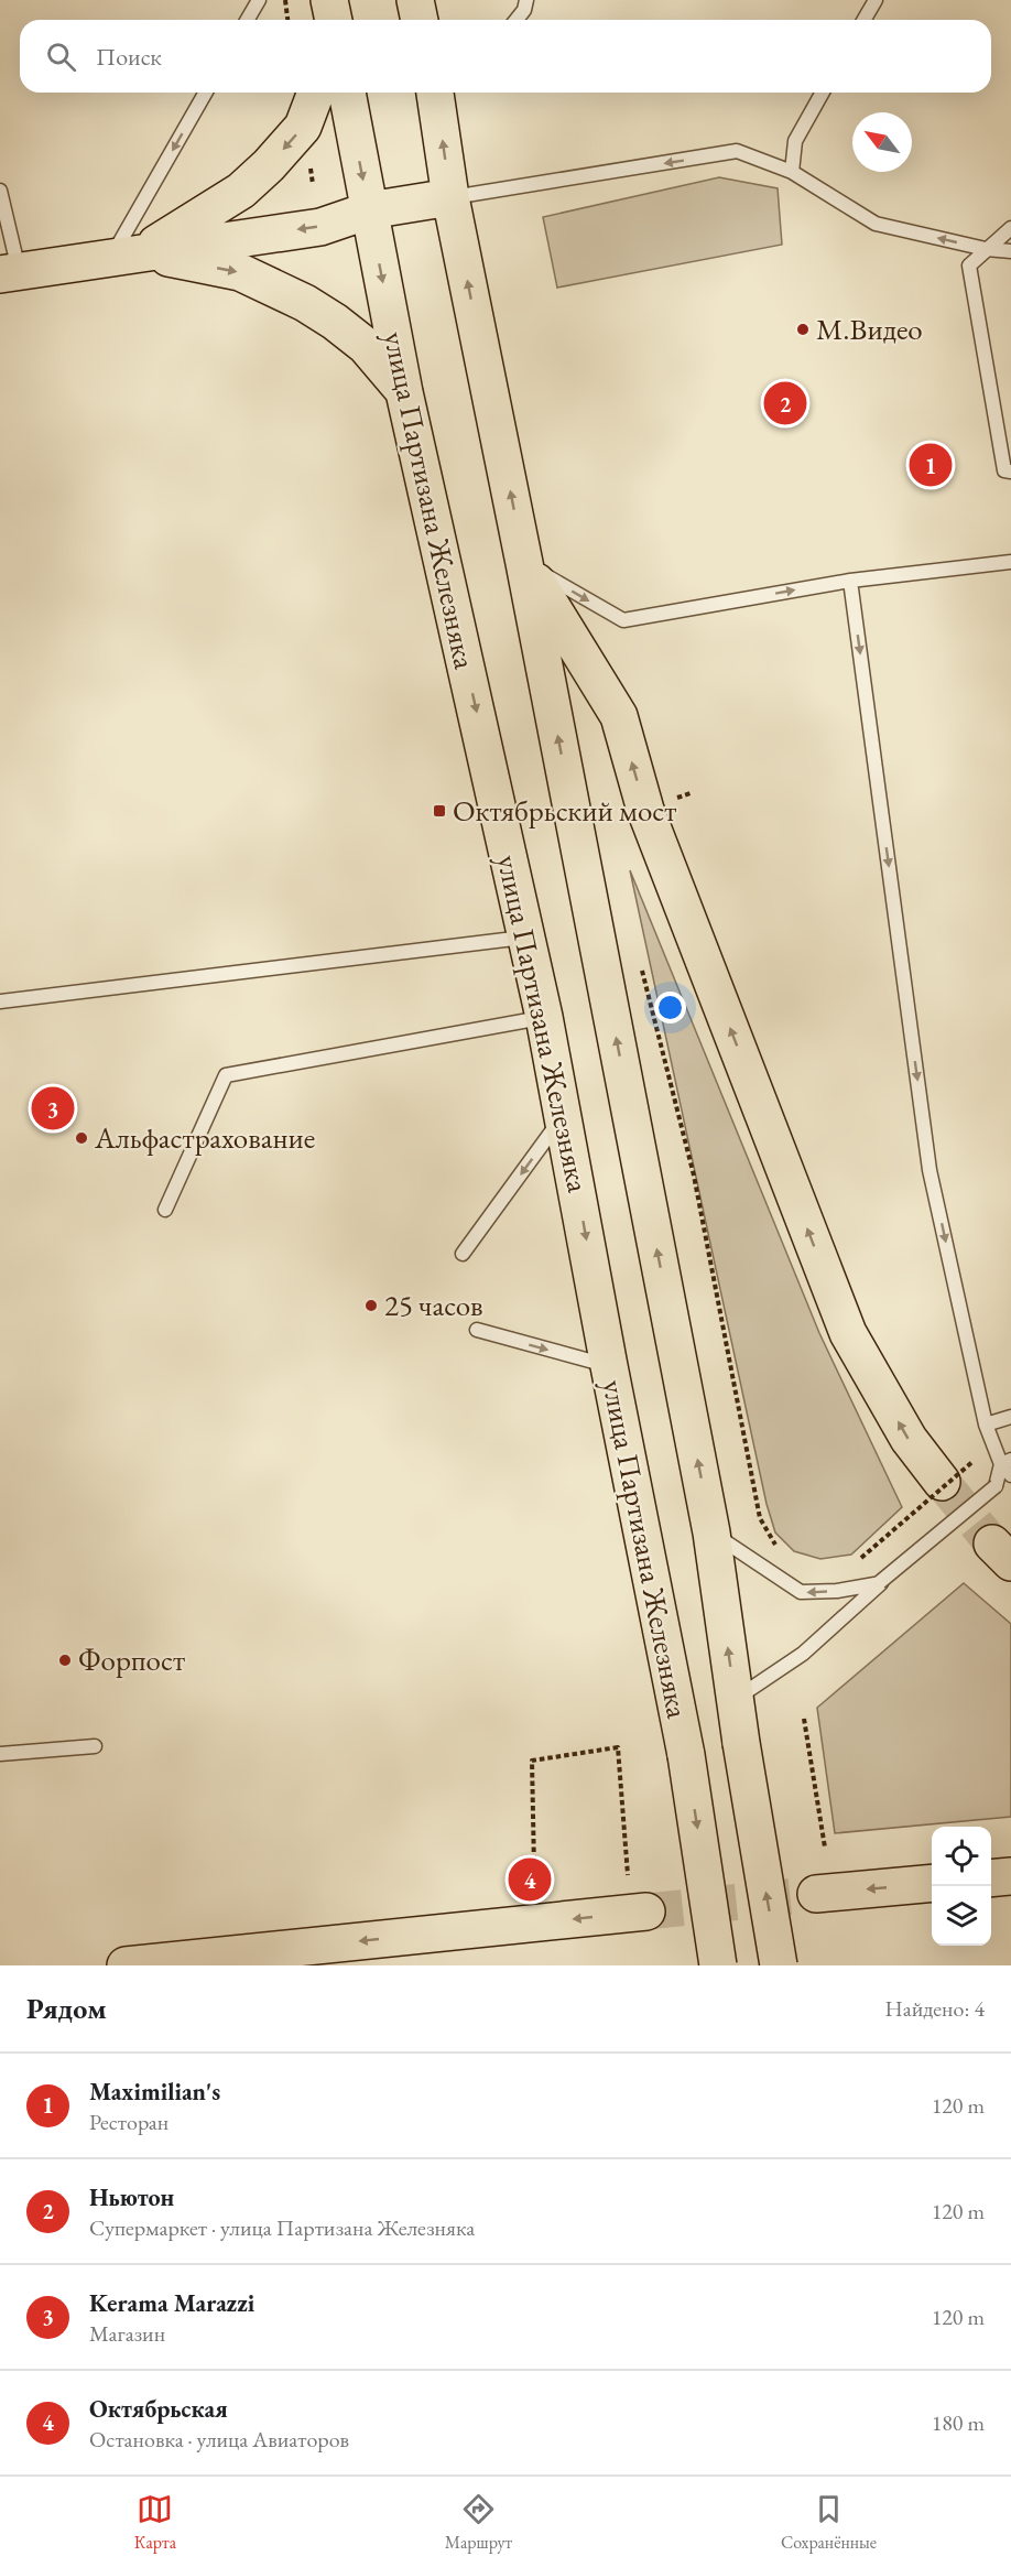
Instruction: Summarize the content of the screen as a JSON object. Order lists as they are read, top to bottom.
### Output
{
  "streets": {
    "main road": ["улица Партизана Железняка"]
  },
  "places": {
    "other": [
      "М.Видео",
      "Альфастрахование",
      "25 часов",
      "Форпост"
    ],
    "transit": ["Октябрьский мост"]
  },
  "north": "top left",
  "page": {
    "search": "Поиск",
    "pins": [
      "2",
      "1",
      "3",
      "4"
    ],
    "heading": ["Рядом", "Найдено: 4"],
    "list": [
      {
        "mark": "1",
        "name": "Maximilian's",
        "note": "Ресторан",
        "value": "120 m"
      },
      {
        "mark": "2",
        "name": "Ньютон",
        "note": "Супермаркет · улица Партизана Железняка",
        "value": "120 m"
      },
      {
        "mark": "3",
        "name": "Kerama Marazzi",
        "note": "Магазин",
        "value": "120 m"
      },
      {
        "mark": "4",
        "name": "Октябрьская",
        "note": "Остановка · улица Авиаторов",
        "value": "180 m"
      }
    ],
    "nav": ["Карта", "Маршрут", "Сохранённые"]
  }
}
